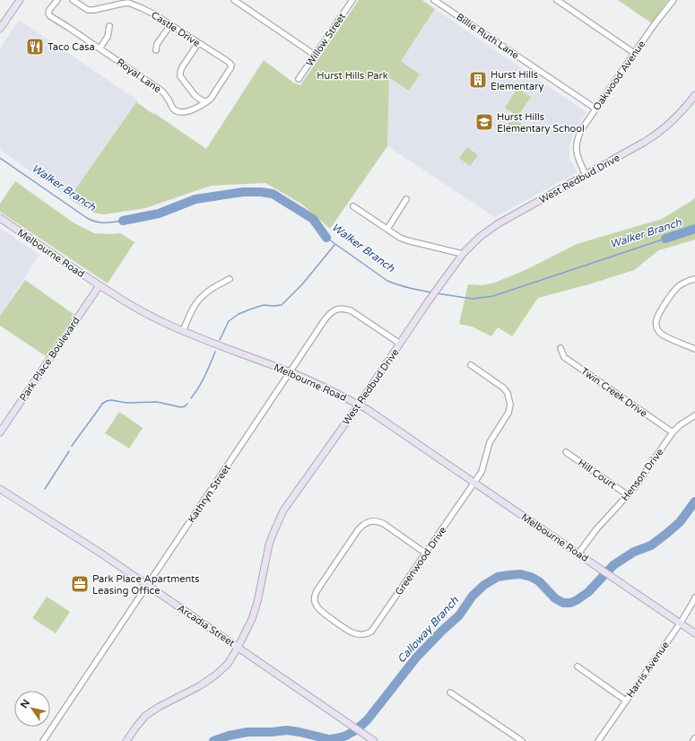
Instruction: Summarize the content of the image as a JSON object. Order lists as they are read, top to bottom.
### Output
{
  "streets": {
    "street": [
      "Castle Drive",
      "Billie Ruth Lane",
      "Willow Street",
      "Royal Lane",
      "Oakwood Avenue",
      "West Redbud Drive",
      "Melbourne Road",
      "Park Place Boulevard",
      "Twin Creek Drive",
      "Hill Court",
      "Henson Drive",
      "Kathryn Street",
      "Greenwood Drive",
      "Arcadia Street",
      "Harris Avenue"
    ]
  },
  "crossings": [
    ["Castle Drive", "Royal Lane"],
    ["Billie Ruth Lane", "Oakwood Avenue"],
    ["Oakwood Avenue", "West Redbud Drive"],
    ["West Redbud Drive", "Melbourne Road"],
    ["West Redbud Drive", "Kathryn Street"],
    ["West Redbud Drive", "Arcadia Street"],
    ["Melbourne Road", "Park Place Boulevard"],
    ["Melbourne Road", "Henson Drive"],
    ["Melbourne Road", "Kathryn Street"],
    ["Melbourne Road", "Greenwood Drive"],
    ["Melbourne Road", "Harris Avenue"],
    ["Twin Creek Drive", "Henson Drive"],
    ["Hill Court", "Henson Drive"],
    ["Kathryn Street", "Arcadia Street"]
  ],
  "water": ["Walker Branch", "Calloway Branch"],
  "parks": ["Hurst Hills Park"],
  "places": {
    "restaurant": ["Taco Casa"],
    "building": ["Hurst Hills Elementary"],
    "school or university": ["Hurst Hills Elementary School"],
    "office": ["Park Place Apartments Leasing Office"]
  },
  "north": "top left"
}
